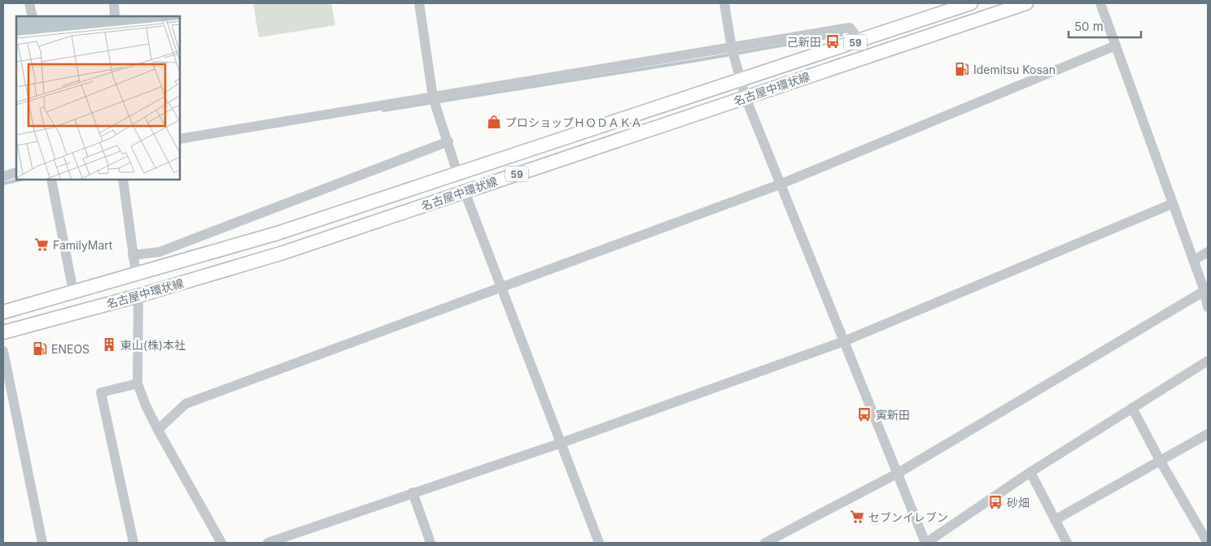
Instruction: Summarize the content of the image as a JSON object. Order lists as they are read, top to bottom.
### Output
{
  "streets": {
    "main road": ["59", "名古屋中環状線"]
  },
  "places": {
    "bus stop": ["己新田", "寅新田", "砂畑"],
    "fuel station": ["Idemitsu Kosan", "ENEOS"],
    "shop": ["プロショップＨＯＤＡＫＡ"],
    "supermarket": ["FamilyMart", "セブンイレブン"],
    "building": ["東山(株)本社"]
  },
  "scale_bar": "50 m"
}
